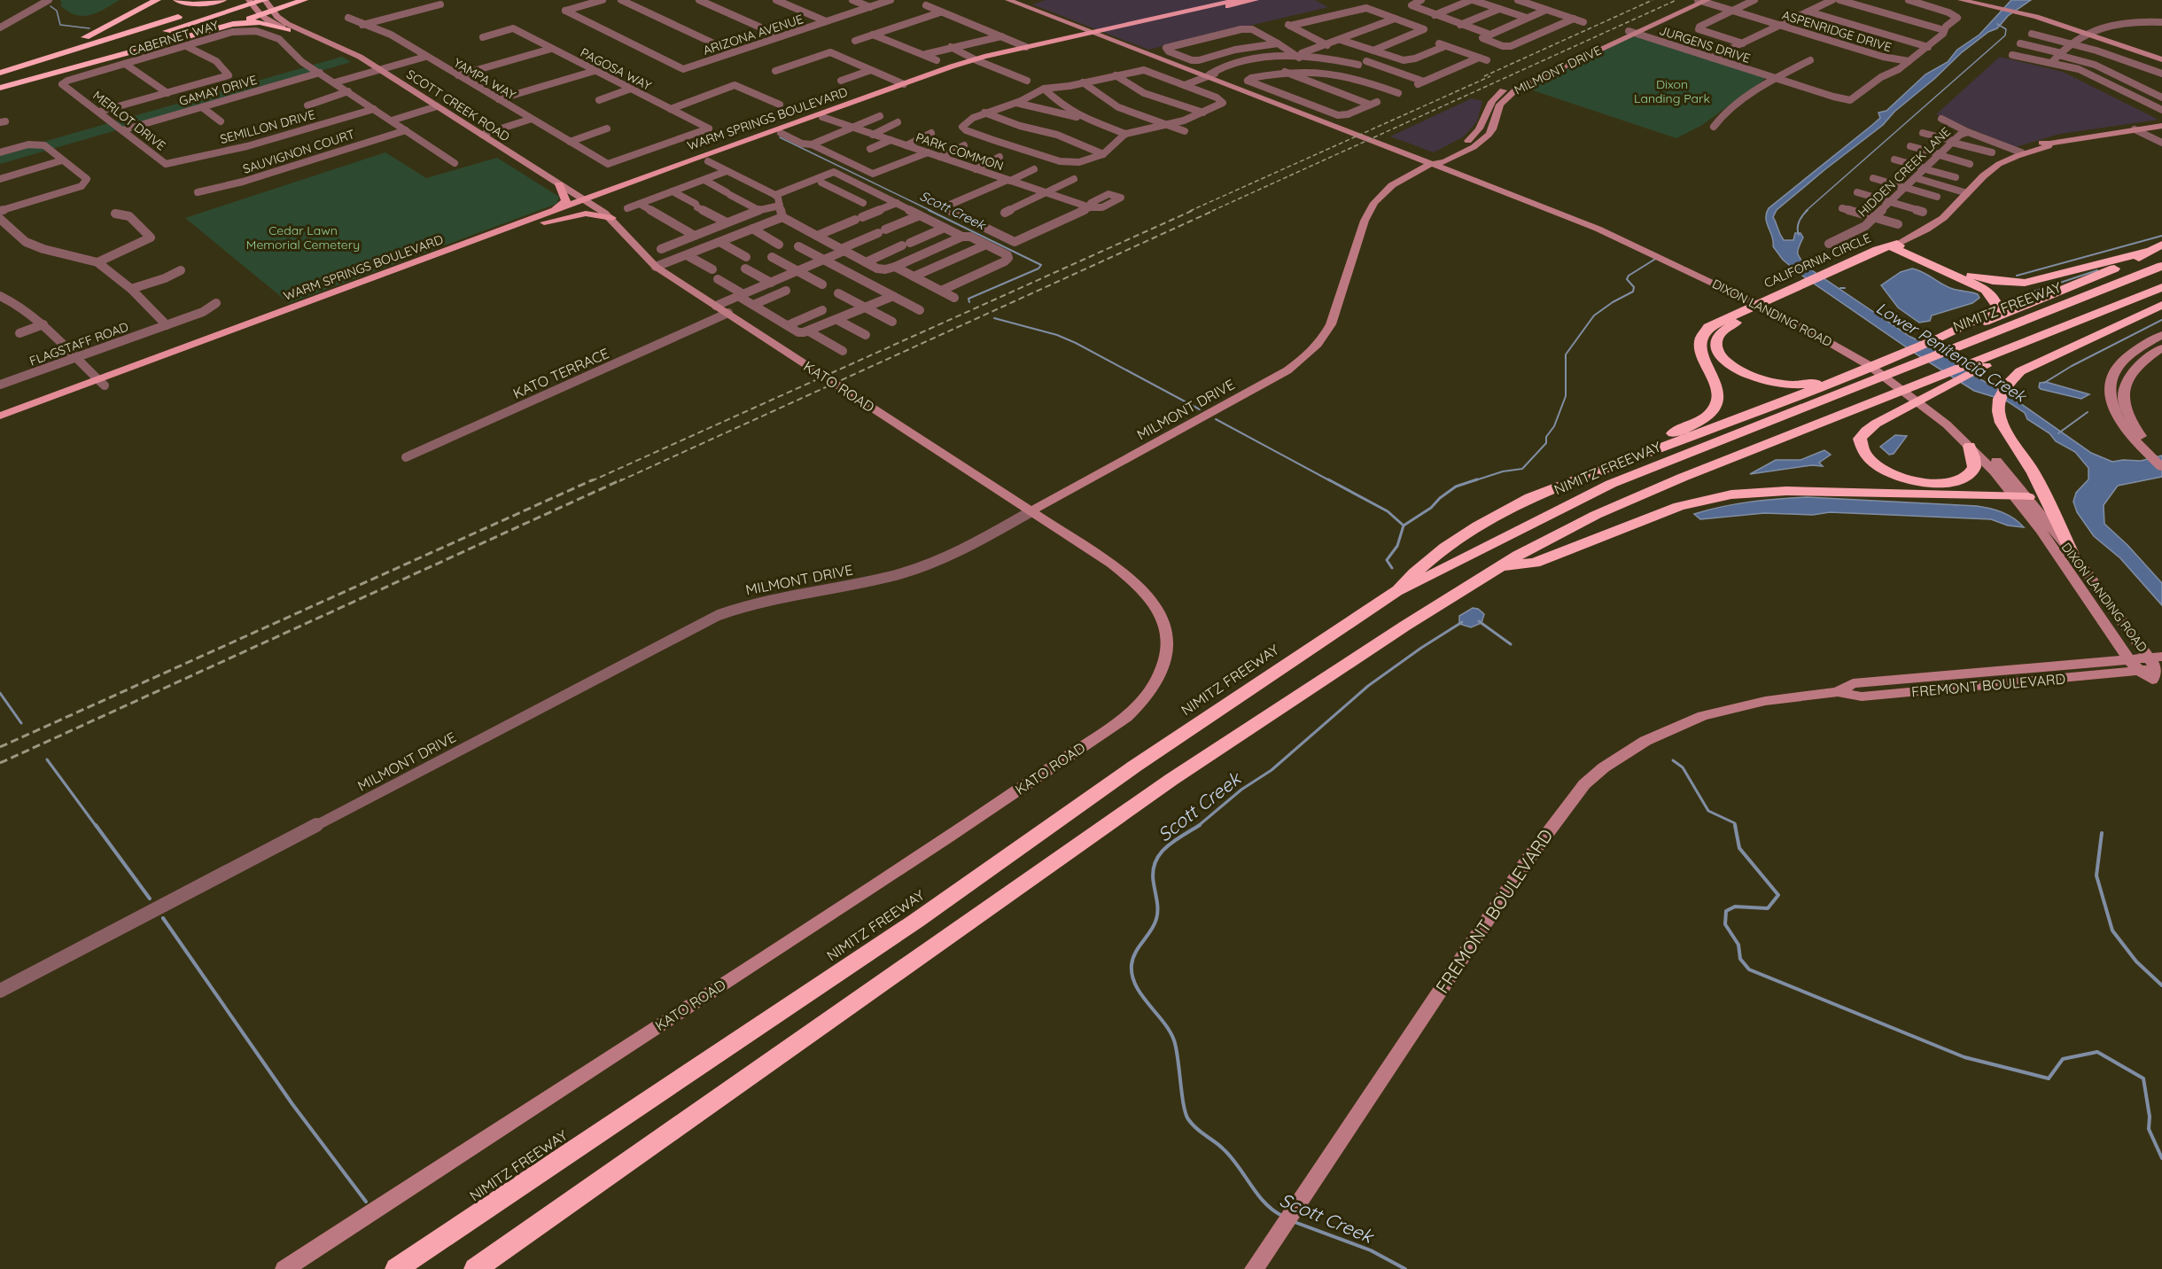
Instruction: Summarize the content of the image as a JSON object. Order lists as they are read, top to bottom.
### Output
{
  "streets": {
    "highway": ["CALIFORNIA CIRCLE", "NIMITZ FREEWAY"],
    "main road": [
      "MILMONT DRIVE",
      "SCOTT CREEK ROAD",
      "WARM SPRINGS BOULEVARD",
      "DIXON LANDING ROAD",
      "KATO ROAD",
      "FREMONT BOULEVARD"
    ],
    "street": [
      "ASPENRIDGE DRIVE",
      "ARIZONA AVENUE",
      "CABERNET WAY",
      "JURGENS DRIVE",
      "PAGOSA WAY",
      "YAMPA WAY",
      "GAMAY DRIVE",
      "MERLOT DRIVE",
      "SEMILLON DRIVE",
      "SAUVIGNON COURT",
      "PARK COMMON",
      "HIDDEN CREEK LANE",
      "FLAGSTAFF ROAD",
      "KATO TERRACE"
    ]
  },
  "crossings": [
    ["ASPENRIDGE DRIVE", "JURGENS DRIVE"],
    ["ASPENRIDGE DRIVE", "MILMONT DRIVE"],
    ["CABERNET WAY", "GAMAY DRIVE"],
    ["CABERNET WAY", "MERLOT DRIVE"],
    ["CABERNET WAY", "SEMILLON DRIVE"],
    ["CABERNET WAY", "SAUVIGNON COURT"],
    ["JURGENS DRIVE", "MILMONT DRIVE"],
    ["PAGOSA WAY", "YAMPA WAY"],
    ["MILMONT DRIVE", "DIXON LANDING ROAD"],
    ["MILMONT DRIVE", "KATO ROAD"],
    ["GAMAY DRIVE", "MERLOT DRIVE"],
    ["SCOTT CREEK ROAD", "WARM SPRINGS BOULEVARD"],
    ["SCOTT CREEK ROAD", "KATO ROAD"],
    ["WARM SPRINGS BOULEVARD", "PARK COMMON"],
    ["WARM SPRINGS BOULEVARD", "KATO ROAD"],
    ["MERLOT DRIVE", "SEMILLON DRIVE"],
    ["CALIFORNIA CIRCLE", "DIXON LANDING ROAD"],
    ["DIXON LANDING ROAD", "FREMONT BOULEVARD"],
    ["KATO TERRACE", "KATO ROAD"]
  ],
  "water": ["Scott Creek", "Lower Penitencia Creek"],
  "parks": ["Dixon Landing Park", "Cedar Lawn Memorial Cemetery"]
}
